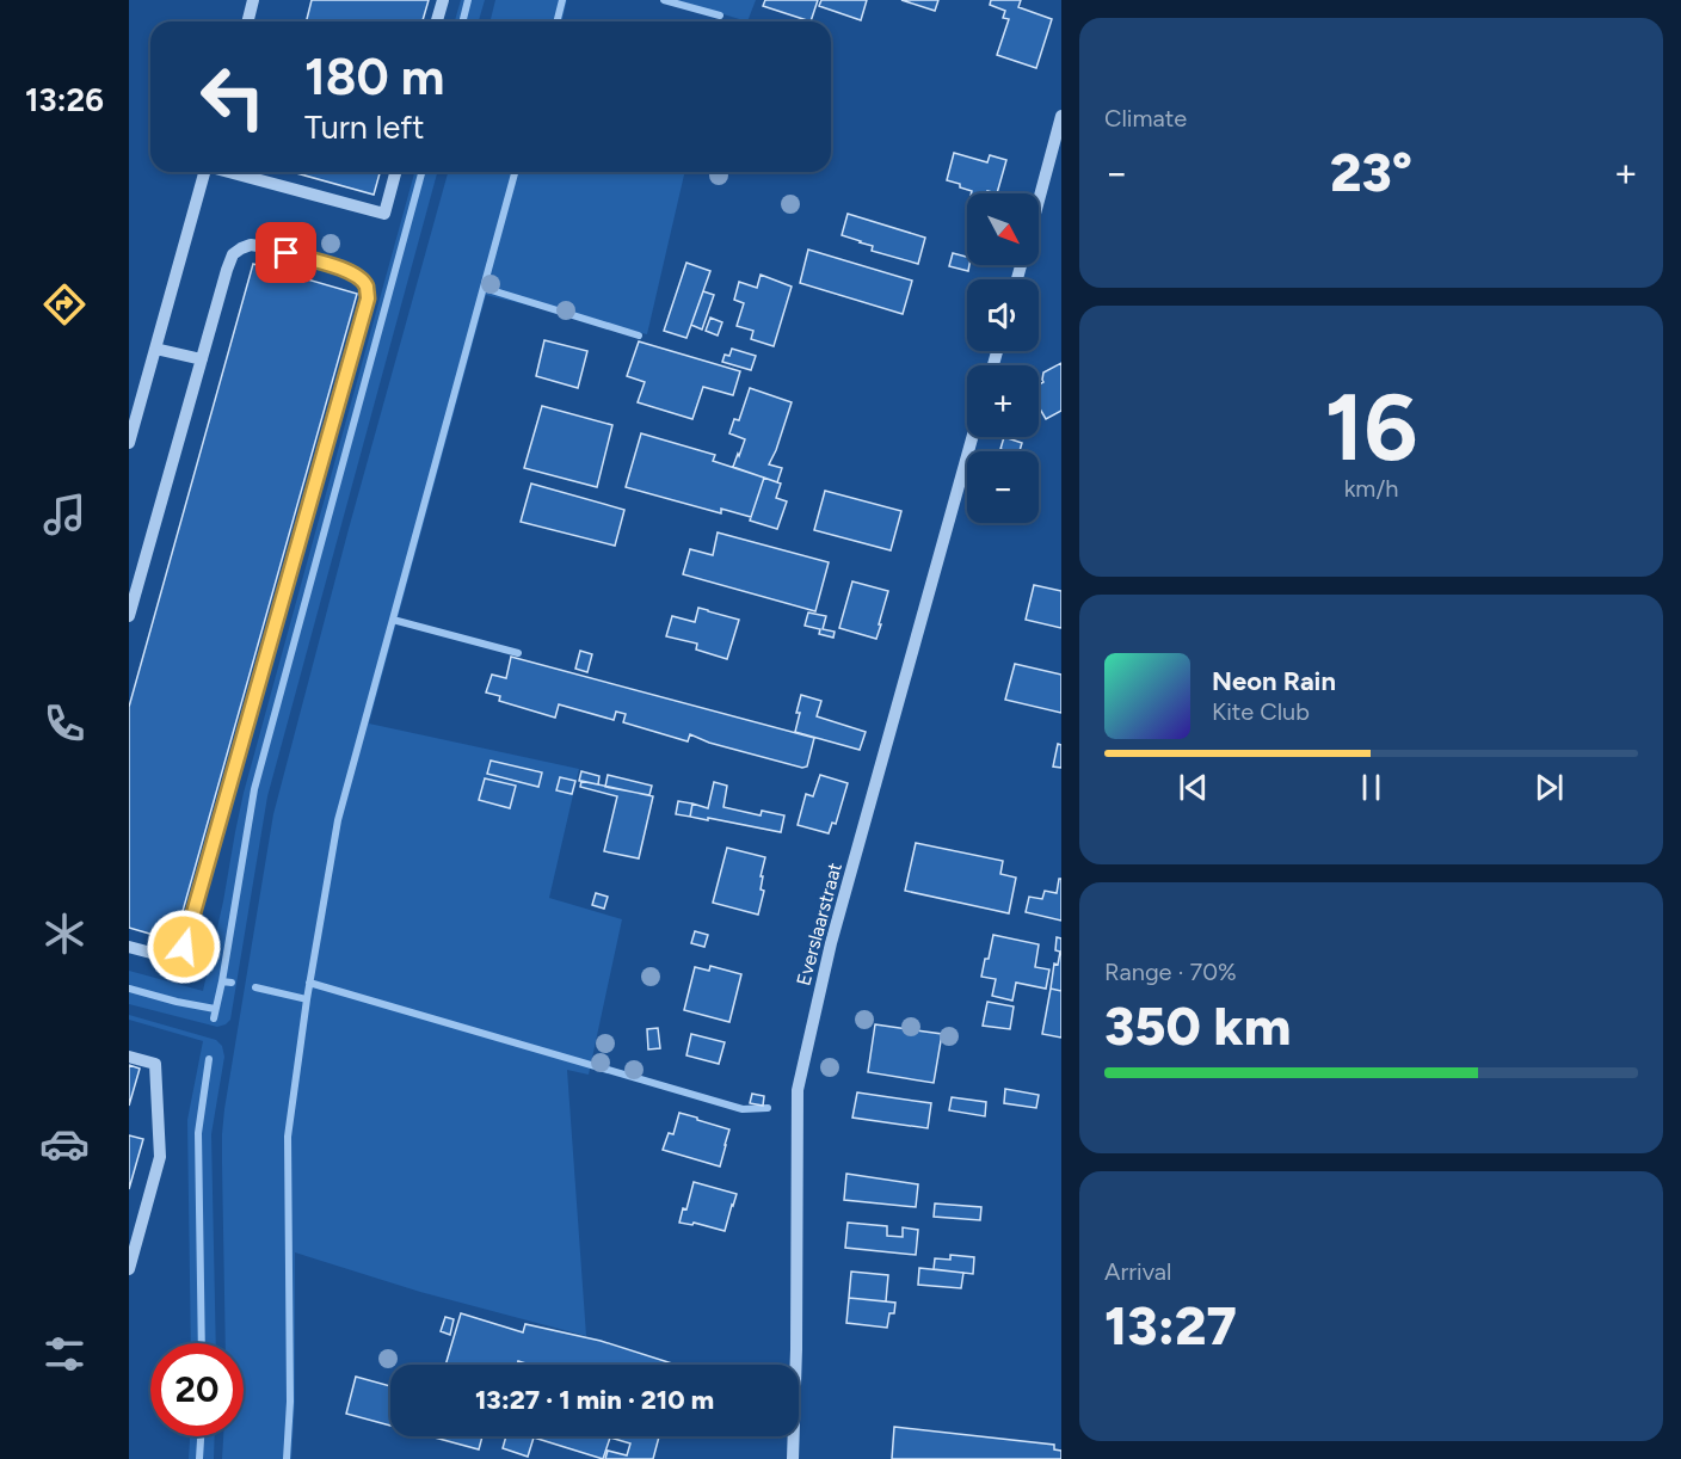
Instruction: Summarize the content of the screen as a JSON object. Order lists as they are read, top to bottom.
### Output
{
  "streets": {
    "street": ["Everslaarstraat"]
  },
  "north": "bottom right",
  "page": {
    "tabs": "13:26",
    "tile": [
      "Climate",
      ["16", "km/h"],
      ["Range · 70%", "350 km"],
      ["Arrival", "13:27"]
    ],
    "turn": ["180 m", "Turn left"],
    "heat": ["−", "23°", "+"],
    "map_buttons": ["+", "−"],
    "song": ["Neon Rain", "Kite Club"],
    "limit": "20",
    "trip": "13:27 · 1 min · 210 m"
  }
}
